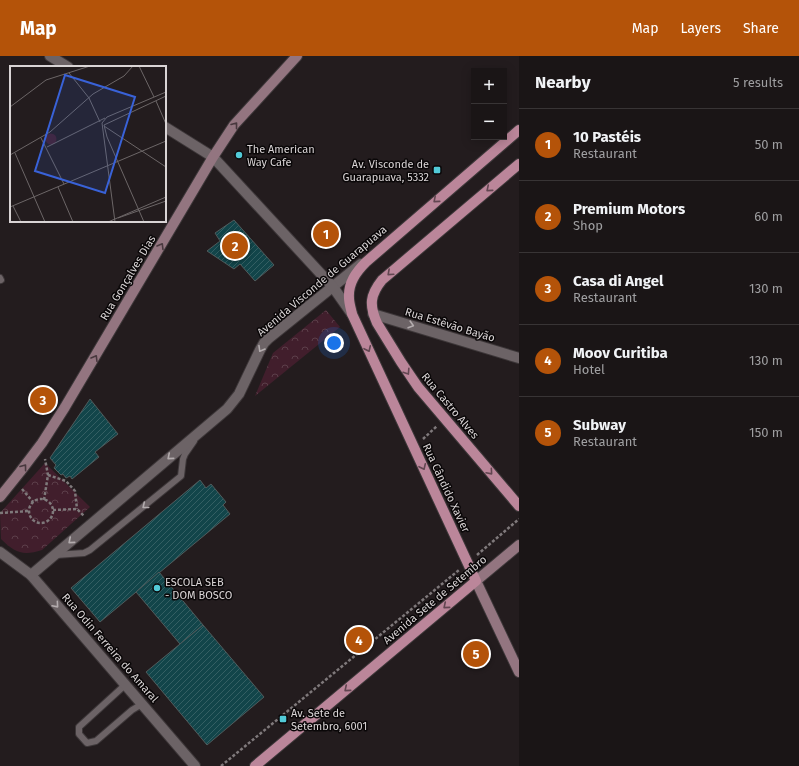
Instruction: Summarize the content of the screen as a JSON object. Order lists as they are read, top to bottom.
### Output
{
  "streets": {
    "main road": [
      "Rua Gonçalves Dias",
      "Avenida Visconde de Guarapuava",
      "Rua Castro Alves",
      "Rua Cândido Xavier",
      "Avenida Sete de Setembro"
    ],
    "street": ["Rua Estêvão Bayão", "Rua Odin Ferreira do Amaral"]
  },
  "crossings": [
    ["Rua Gonçalves Dias", "Rua Cândido Xavier"],
    ["Avenida Visconde de Guarapuava", "Rua Cândido Xavier"],
    ["Avenida Visconde de Guarapuava", "Rua Odin Ferreira do Amaral"],
    ["Rua Estêvão Bayão", "Rua Castro Alves"],
    ["Rua Cândido Xavier", "Avenida Sete de Setembro"]
  ],
  "one_way": [
    "Rua Gonçalves Dias",
    "Avenida Visconde de Guarapuava",
    "Rua Estêvão Bayão",
    "Rua Castro Alves",
    "Rua Cândido Xavier",
    "Avenida Sete de Setembro",
    "Rua Odin Ferreira do Amaral"
  ],
  "places": {
    "other": ["The American Way Cafe", "ESCOLA SEB - DOM BOSCO"],
    "transit": ["Av. Visconde de Guarapuava, 5332", "Av. Sete de Setembro, 6001"]
  },
  "page": {
    "header": "Map",
    "nav": ["Map", "Layers", "Share"],
    "heading": ["Nearby", "5 results"],
    "map_buttons": ["+", "−"],
    "list": [
      {
        "mark": "1",
        "name": "10 Pastéis",
        "note": "Restaurant",
        "value": "50 m"
      },
      {
        "mark": "2",
        "name": "Premium Motors",
        "note": "Shop",
        "value": "60 m"
      },
      {
        "mark": "3",
        "name": "Casa di Angel",
        "note": "Restaurant",
        "value": "130 m"
      },
      {
        "mark": "4",
        "name": "Moov Curitiba",
        "note": "Hotel",
        "value": "130 m"
      },
      {
        "mark": "5",
        "name": "Subway",
        "note": "Restaurant",
        "value": "150 m"
      }
    ],
    "pins": [
      "1",
      "2",
      "3",
      "4",
      "5"
    ]
  }
}
